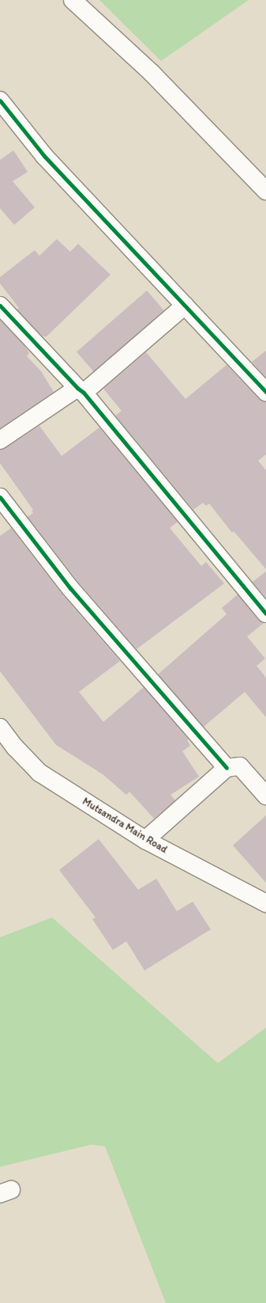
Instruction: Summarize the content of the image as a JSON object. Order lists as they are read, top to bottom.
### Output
{
  "streets": {
    "street": ["Mutsandra Main Road"]
  }
}
